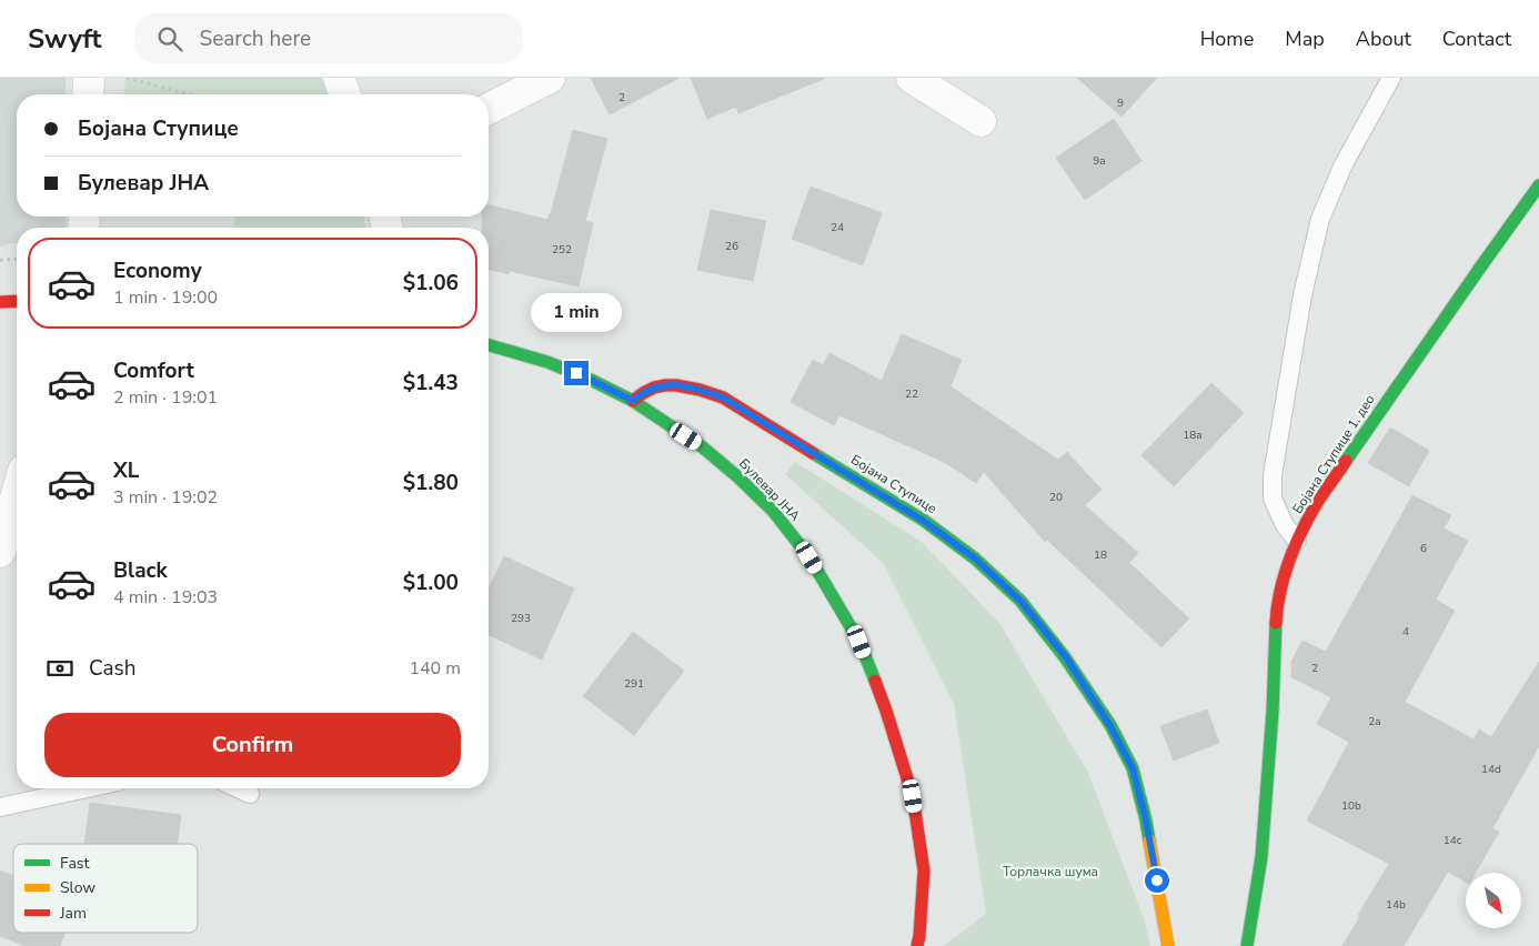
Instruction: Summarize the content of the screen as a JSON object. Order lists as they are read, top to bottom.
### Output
{
  "streets": {
    "street": ["Бојана Ступице 1. део", "Бојана Ступице", "Булевар ЈНА"]
  },
  "crossings": [
    ["Бојана Ступице", "Булевар ЈНА"]
  ],
  "parks": ["Торлачка шума"],
  "house_numbers": [
    "2",
    "9",
    "9a",
    "24",
    "26",
    "252",
    "22",
    "18a",
    "20",
    "6",
    "18",
    "293",
    "4",
    "2",
    "291",
    "2a",
    "14d",
    "10b",
    "14c",
    "14b"
  ],
  "legend": ["Fast", "Slow", "Jam"],
  "north": "bottom right",
  "page": {
    "header": "Swyft",
    "search": "Search here",
    "nav": [
      "Home",
      "Map",
      "About",
      "Contact"
    ],
    "banner": ["Бојана Ступице", "Булевар ЈНА"],
    "list": [
      {
        "name": "Economy",
        "note": "1 min · 19:00",
        "value": "$1.06"
      },
      {
        "name": "Comfort",
        "note": "2 min · 19:01",
        "value": "$1.43"
      },
      {
        "name": "XL",
        "note": "3 min · 19:02",
        "value": "$1.80"
      },
      {
        "name": "Black",
        "note": "4 min · 19:03",
        "value": "$1.00"
      }
    ],
    "bubble": "1 min",
    "pay": ["Cash", "140 m"],
    "buttons": "Confirm"
  }
}
